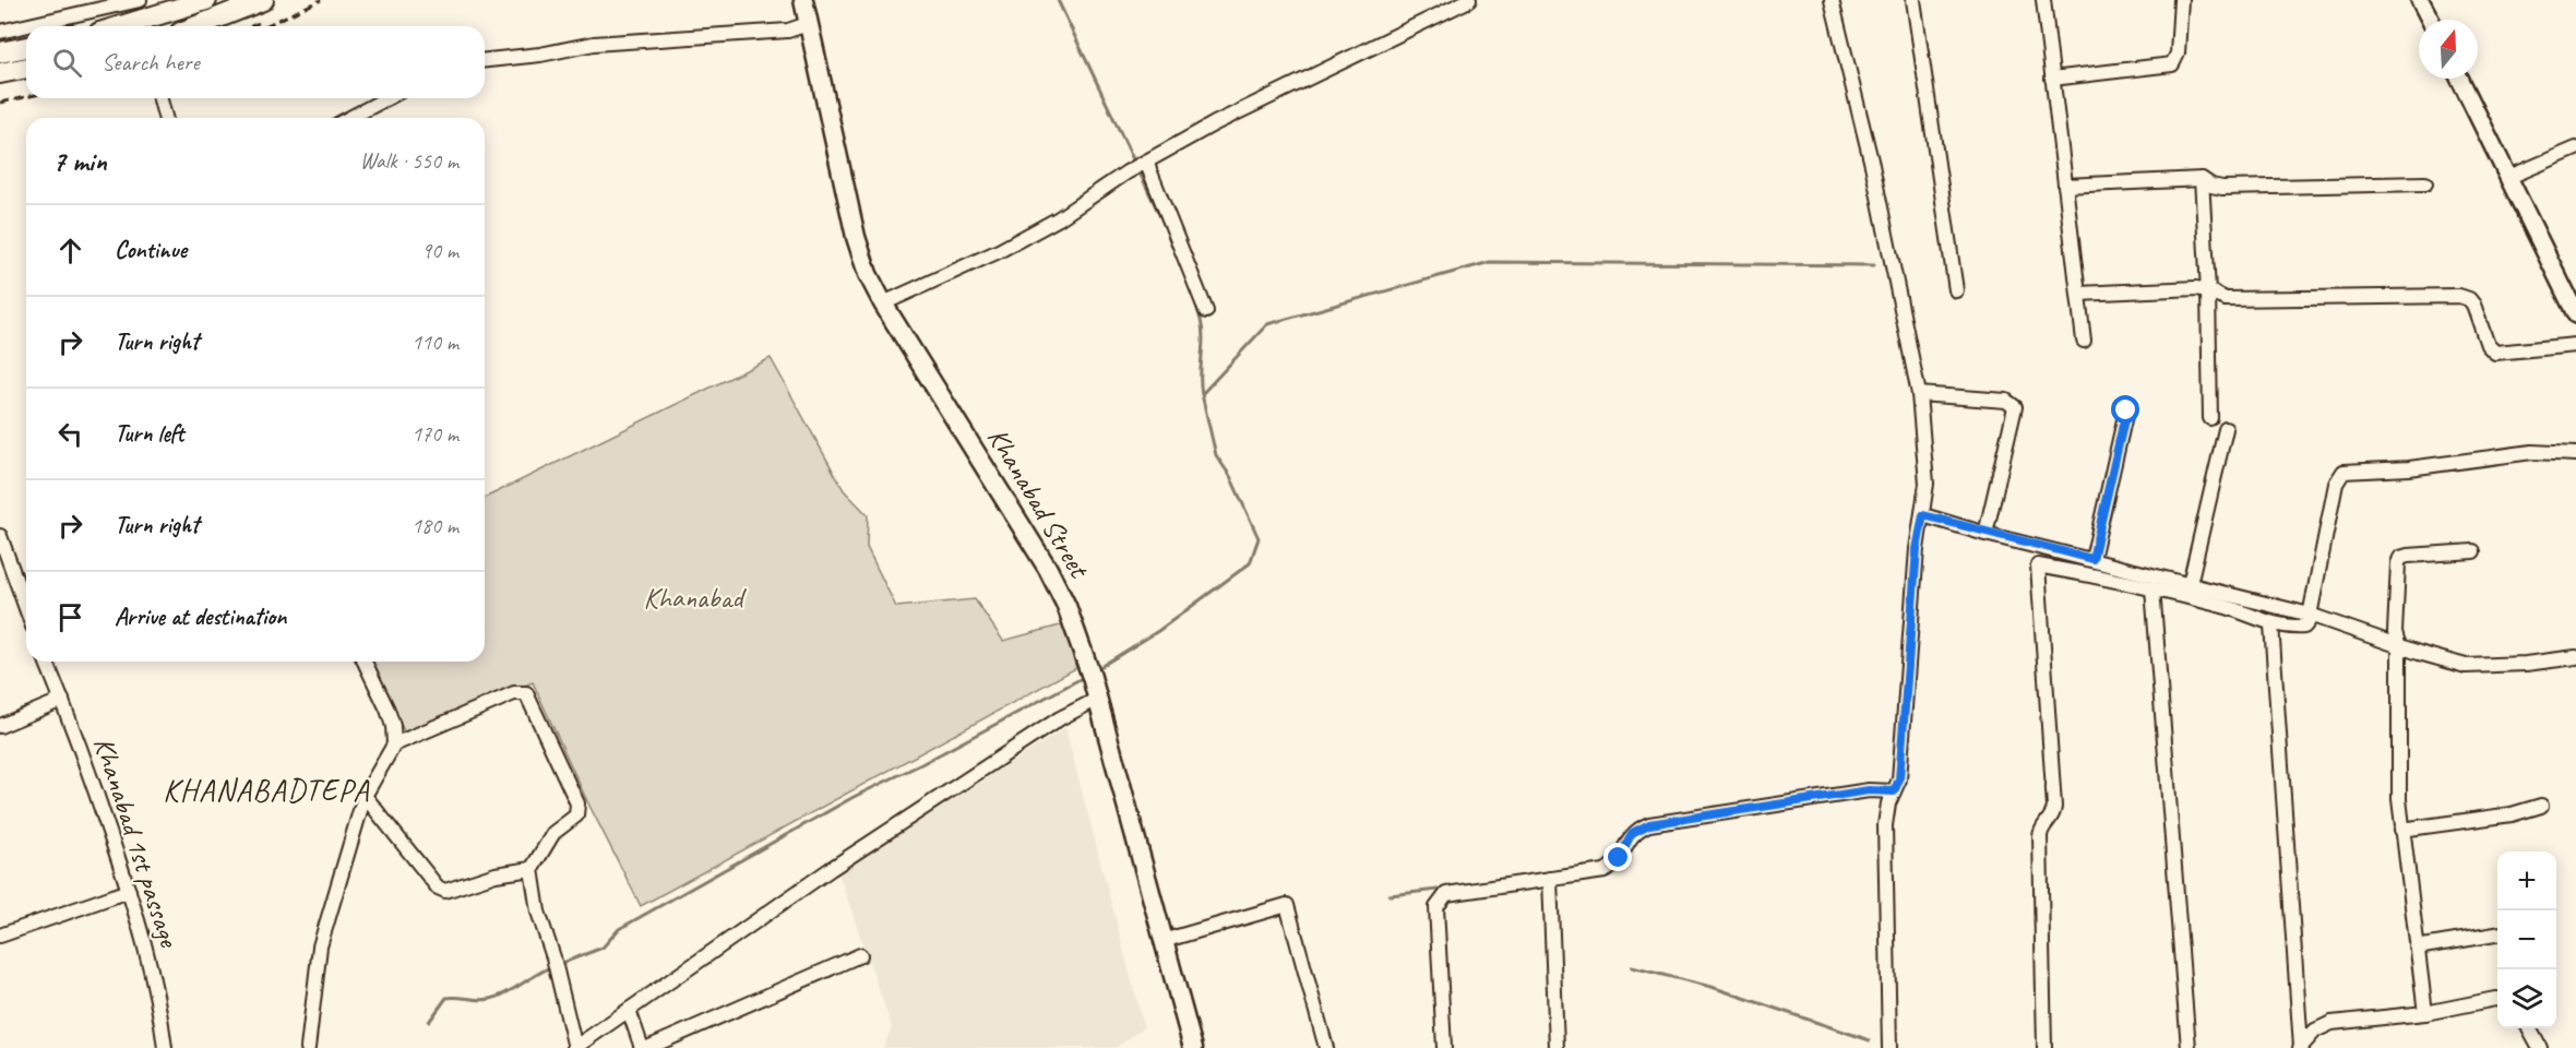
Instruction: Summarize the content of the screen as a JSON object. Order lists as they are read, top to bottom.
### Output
{
  "streets": {
    "main road": ["Khanabad Street"],
    "street": ["Khanabad 1st passage"]
  },
  "districts": ["KHANABADTEPA"],
  "parks": ["Khanabad"],
  "north": "top",
  "page": {
    "search": "Search here",
    "heading": ["7 min", "Walk · 550 m"],
    "list": [
      ["Continue", "90 m"],
      ["Turn right", "110 m"],
      ["Turn left", "170 m"],
      ["Turn right", "180 m"],
      "Arrive at destination"
    ],
    "map_buttons": ["+", "−"]
  }
}
